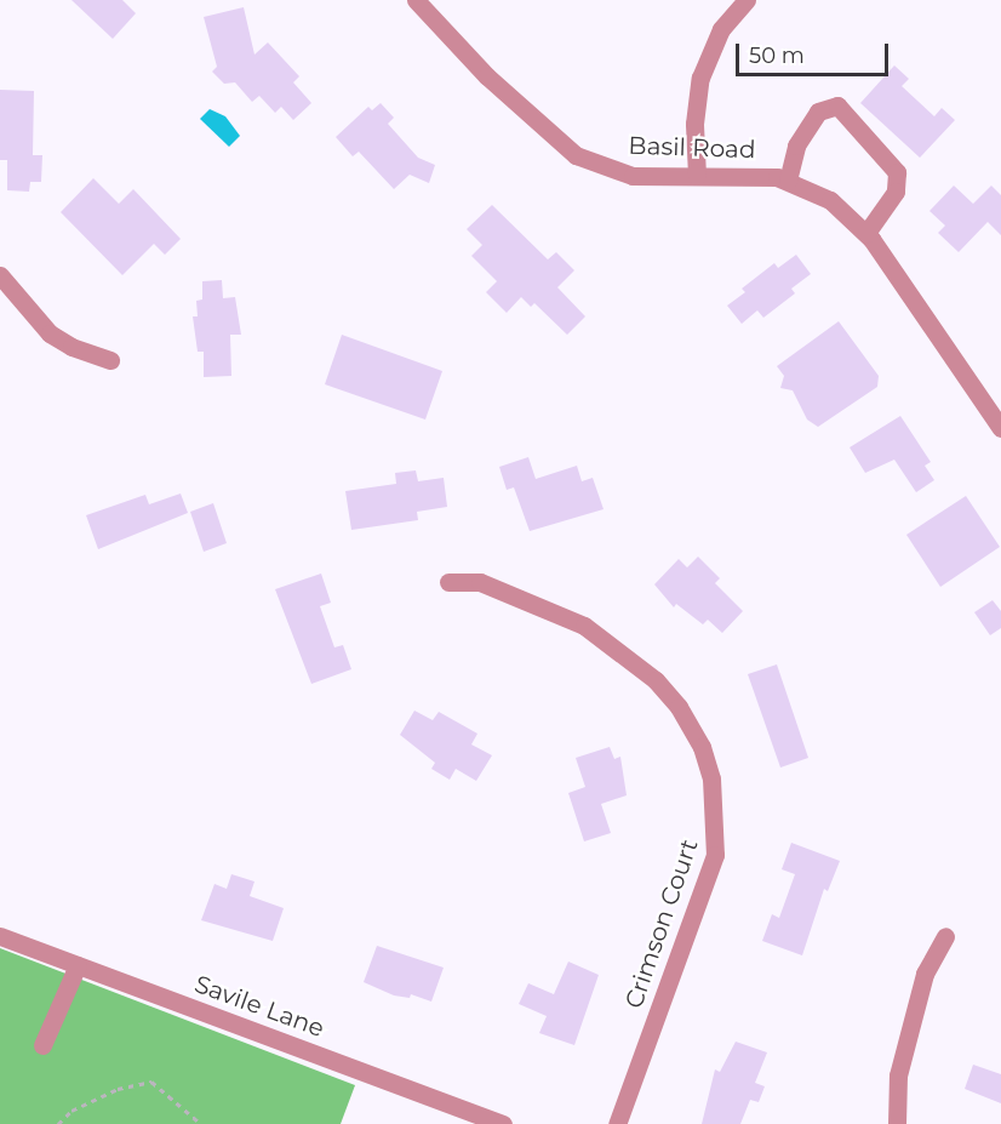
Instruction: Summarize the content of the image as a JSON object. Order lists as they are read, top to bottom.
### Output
{
  "streets": {
    "street": ["Basil Road", "Crimson Court", "Savile Lane"]
  },
  "scale_bar": "50 m"
}
